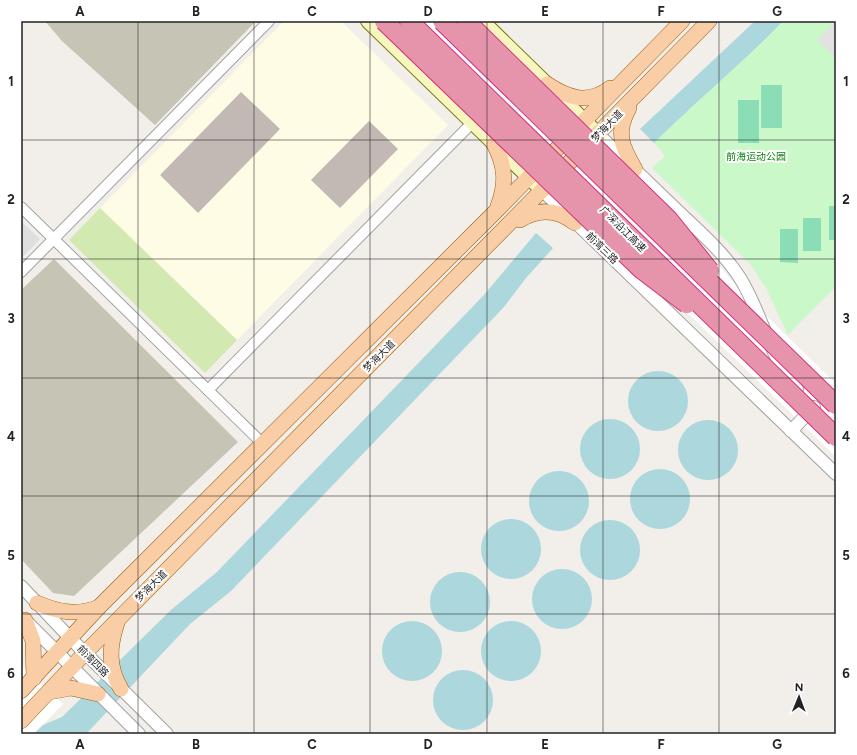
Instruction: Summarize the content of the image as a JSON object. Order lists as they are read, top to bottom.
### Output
{
  "streets": {
    "highway": ["广深沿江高速"],
    "main road": ["梦海大道", "前湾三路"],
    "street": ["前湾四路"]
  },
  "crossings": [
    ["梦海大道", "前湾三路"],
    ["梦海大道", "前湾四路"]
  ],
  "parks": ["前海运动公园"],
  "north": "top",
  "grid": {
    "columns": [
      "A",
      "B",
      "C",
      "D",
      "E",
      "F",
      "G"
    ],
    "rows": [
      "1",
      "2",
      "3",
      "4",
      "5",
      "6"
    ]
  }
}
